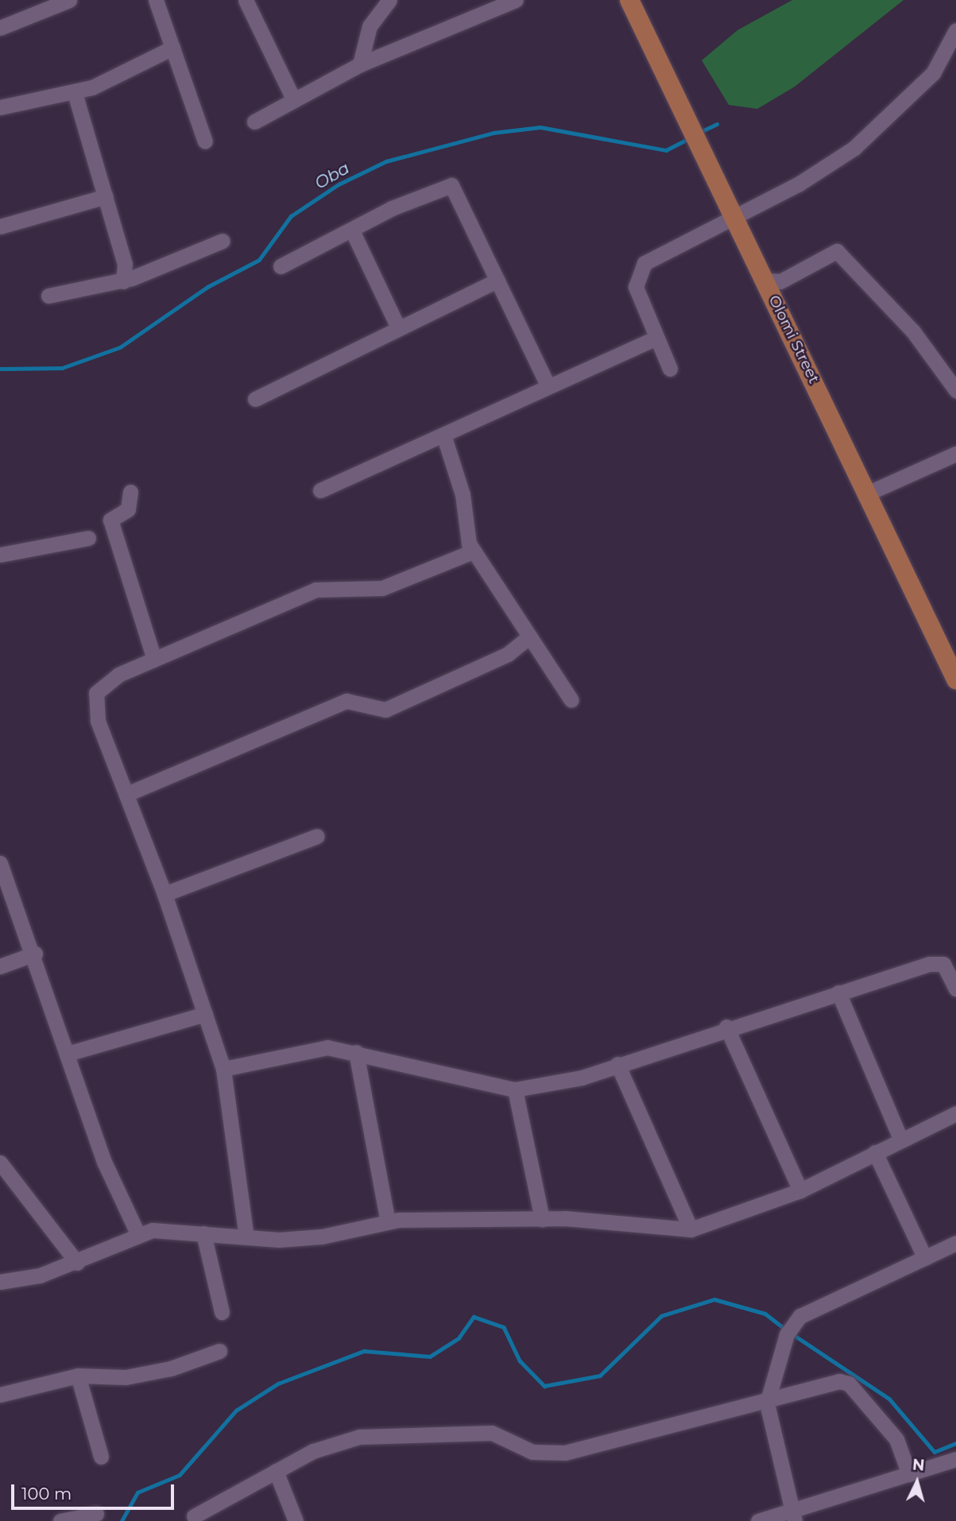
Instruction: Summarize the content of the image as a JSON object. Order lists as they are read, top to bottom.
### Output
{
  "streets": {
    "main road": ["Olomi Street"]
  },
  "water": ["Oba"],
  "scale_bar": "100 m",
  "north": "top"
}
